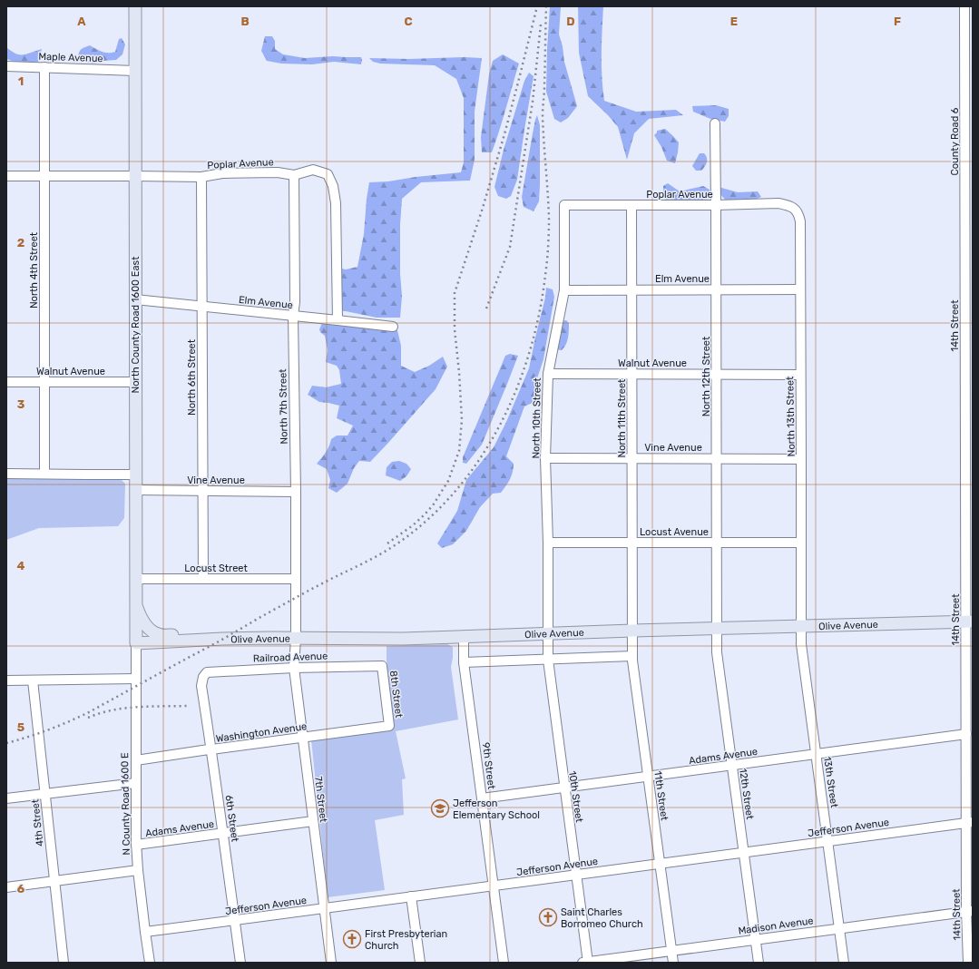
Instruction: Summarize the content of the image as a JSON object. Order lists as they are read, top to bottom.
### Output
{
  "streets": {
    "main road": ["North County Road 1600 East", "Olive Avenue"],
    "street": [
      "Maple Avenue",
      "County Road 6",
      "Poplar Avenue",
      "North 4th Street",
      "Elm Avenue",
      "14th Street",
      "Walnut Avenue",
      "North 12th Street",
      "North 6th Street",
      "North 7th Street",
      "North 13th Street",
      "North 10th Street",
      "North 11th Street",
      "Vine Avenue",
      "Locust Avenue",
      "Locust Street",
      "Railroad Avenue",
      "8th Street",
      "Washington Avenue",
      "Adams Avenue",
      "9th Street",
      "13th Street",
      "12th Street",
      "11th Street",
      "10th Street",
      "7th Street",
      "N County Road 1600 E",
      "6th Street",
      "4th Street",
      "Jefferson Avenue",
      "Madison Avenue"
    ]
  },
  "crossings": [
    ["Maple Avenue", "North 4th Street"],
    ["Maple Avenue", "North County Road 1600 East"],
    ["County Road 6", "14th Street"],
    ["Poplar Avenue", "North 4th Street"],
    ["Poplar Avenue", "Elm Avenue"],
    ["Poplar Avenue", "North County Road 1600 East"],
    ["Poplar Avenue", "North 12th Street"],
    ["Poplar Avenue", "North 6th Street"],
    ["Poplar Avenue", "North 7th Street"],
    ["Poplar Avenue", "North 13th Street"],
    ["Poplar Avenue", "North 10th Street"],
    ["Poplar Avenue", "North 11th Street"],
    ["North 4th Street", "Walnut Avenue"],
    ["Elm Avenue", "North County Road 1600 East"],
    ["Elm Avenue", "North 12th Street"],
    ["Elm Avenue", "North 6th Street"],
    ["Elm Avenue", "North 7th Street"],
    ["Elm Avenue", "North 13th Street"],
    ["Elm Avenue", "North 10th Street"],
    ["Elm Avenue", "North 11th Street"],
    ["North County Road 1600 East", "Walnut Avenue"],
    ["North County Road 1600 East", "Vine Avenue"],
    ["North County Road 1600 East", "Locust Street"],
    ["North County Road 1600 East", "Olive Avenue"],
    ["North County Road 1600 East", "N County Road 1600 E"],
    ["14th Street", "Olive Avenue"],
    ["14th Street", "Adams Avenue"],
    ["14th Street", "Jefferson Avenue"],
    ["14th Street", "Madison Avenue"],
    ["Walnut Avenue", "North 12th Street"],
    ["Walnut Avenue", "North 13th Street"],
    ["Walnut Avenue", "North 10th Street"],
    ["Walnut Avenue", "North 11th Street"],
    ["North 12th Street", "Vine Avenue"],
    ["North 12th Street", "Locust Avenue"],
    ["North 12th Street", "Olive Avenue"],
    ["North 12th Street", "12th Street"],
    ["North 6th Street", "Vine Avenue"],
    ["North 6th Street", "Locust Street"],
    ["North 7th Street", "Vine Avenue"],
    ["North 7th Street", "Locust Street"],
    ["North 7th Street", "Olive Avenue"],
    ["North 7th Street", "7th Street"],
    ["North 13th Street", "Vine Avenue"],
    ["North 13th Street", "Locust Avenue"],
    ["North 13th Street", "Olive Avenue"],
    ["North 13th Street", "13th Street"],
    ["North 10th Street", "Vine Avenue"],
    ["North 10th Street", "Locust Avenue"],
    ["North 10th Street", "Olive Avenue"],
    ["North 10th Street", "10th Street"],
    ["North 11th Street", "Vine Avenue"],
    ["North 11th Street", "Locust Avenue"],
    ["North 11th Street", "Olive Avenue"],
    ["North 11th Street", "11th Street"],
    ["Olive Avenue", "9th Street"],
    ["Olive Avenue", "13th Street"],
    ["Olive Avenue", "12th Street"],
    ["Olive Avenue", "11th Street"],
    ["Olive Avenue", "10th Street"],
    ["Olive Avenue", "7th Street"],
    ["Olive Avenue", "N County Road 1600 E"],
    ["Railroad Avenue", "8th Street"],
    ["Railroad Avenue", "7th Street"],
    ["Railroad Avenue", "6th Street"],
    ["8th Street", "Washington Avenue"],
    ["Washington Avenue", "7th Street"],
    ["Washington Avenue", "N County Road 1600 E"],
    ["Washington Avenue", "6th Street"],
    ["Adams Avenue", "9th Street"],
    ["Adams Avenue", "13th Street"],
    ["Adams Avenue", "12th Street"],
    ["Adams Avenue", "11th Street"],
    ["Adams Avenue", "10th Street"],
    ["Adams Avenue", "7th Street"],
    ["Adams Avenue", "N County Road 1600 E"],
    ["Adams Avenue", "6th Street"],
    ["9th Street", "Jefferson Avenue"],
    ["13th Street", "Jefferson Avenue"],
    ["13th Street", "Madison Avenue"],
    ["12th Street", "Jefferson Avenue"],
    ["12th Street", "Madison Avenue"],
    ["11th Street", "Jefferson Avenue"],
    ["11th Street", "Madison Avenue"],
    ["10th Street", "Jefferson Avenue"],
    ["10th Street", "Madison Avenue"],
    ["7th Street", "Jefferson Avenue"],
    ["N County Road 1600 E", "Jefferson Avenue"],
    ["6th Street", "Jefferson Avenue"]
  ],
  "places": {
    "school or university": ["Jefferson Elementary School"],
    "church": ["Saint Charles Borromeo Church", "First Presbyterian Church"]
  },
  "grid": {
    "columns": [
      "A",
      "B",
      "C",
      "D",
      "E",
      "F"
    ],
    "rows": [
      "1",
      "2",
      "3",
      "4",
      "5",
      "6"
    ]
  }
}
